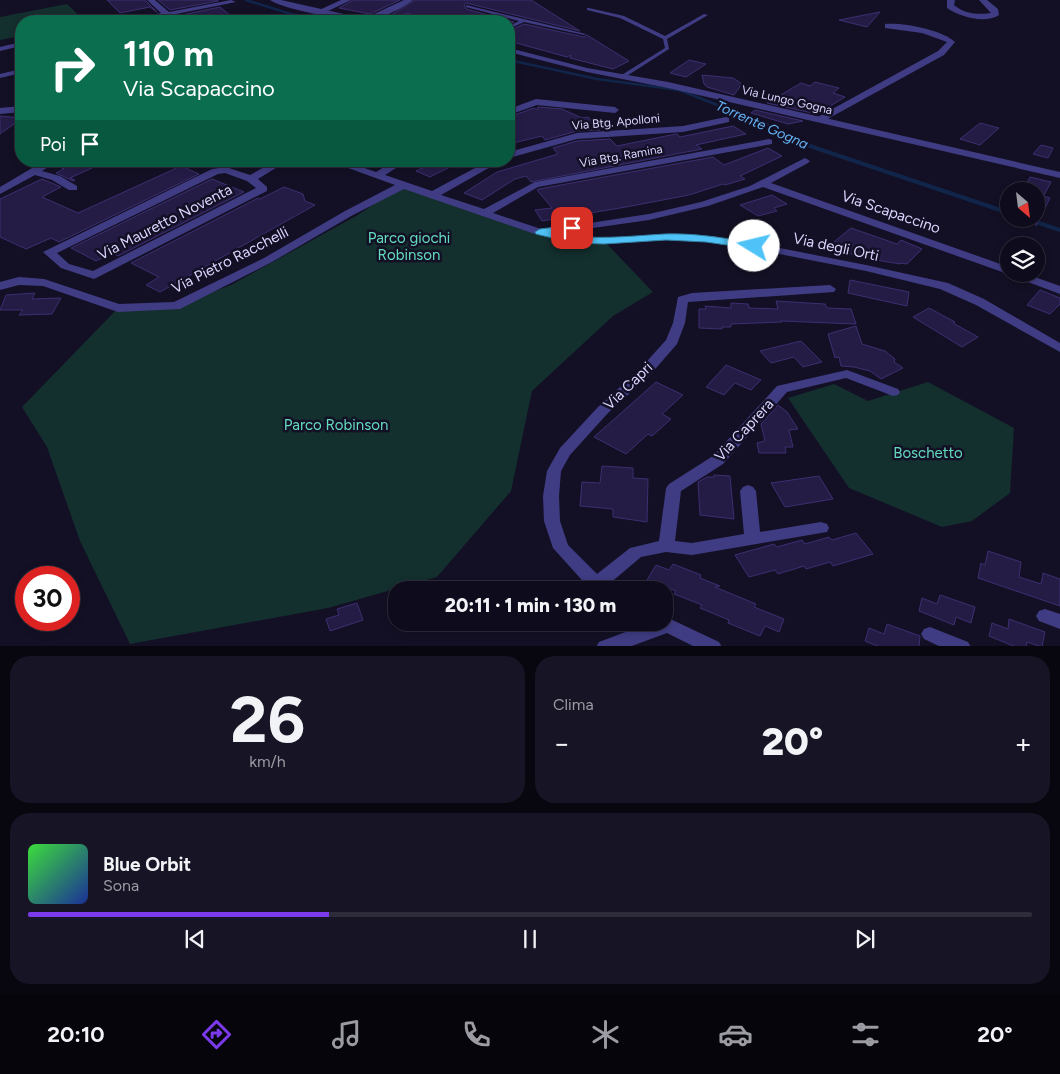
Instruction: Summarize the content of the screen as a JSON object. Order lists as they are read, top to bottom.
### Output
{
  "streets": {
    "street": [
      "Via Lungo Gogna",
      "Via Btg. Apolloni",
      "Via Btg. Ramina",
      "Via Scapaccino",
      "Via Mauretto Noventa",
      "Via degli Orti",
      "Via Pietro Racchelli",
      "Via Capri",
      "Via Caprera"
    ]
  },
  "crossings": [
    ["Via Btg. Ramina", "Via degli Orti"],
    ["Via degli Orti", "Via Pietro Racchelli"]
  ],
  "water": ["Torrente Gogna"],
  "parks": ["Parco giochi Robinson", "Parco Robinson", "Boschetto"],
  "north": "bottom right",
  "page": {
    "turn": ["110 m", "Via Scapaccino"],
    "then": "Poi",
    "limit": "30",
    "trip": "20:11 · 1 min · 130 m",
    "tile": [
      ["26", "km/h"],
      "Clima"
    ],
    "heat": ["−", "20°", "+"],
    "song": ["Blue Orbit", "Sona"],
    "tabs": ["20:10", "20°"]
  }
}
